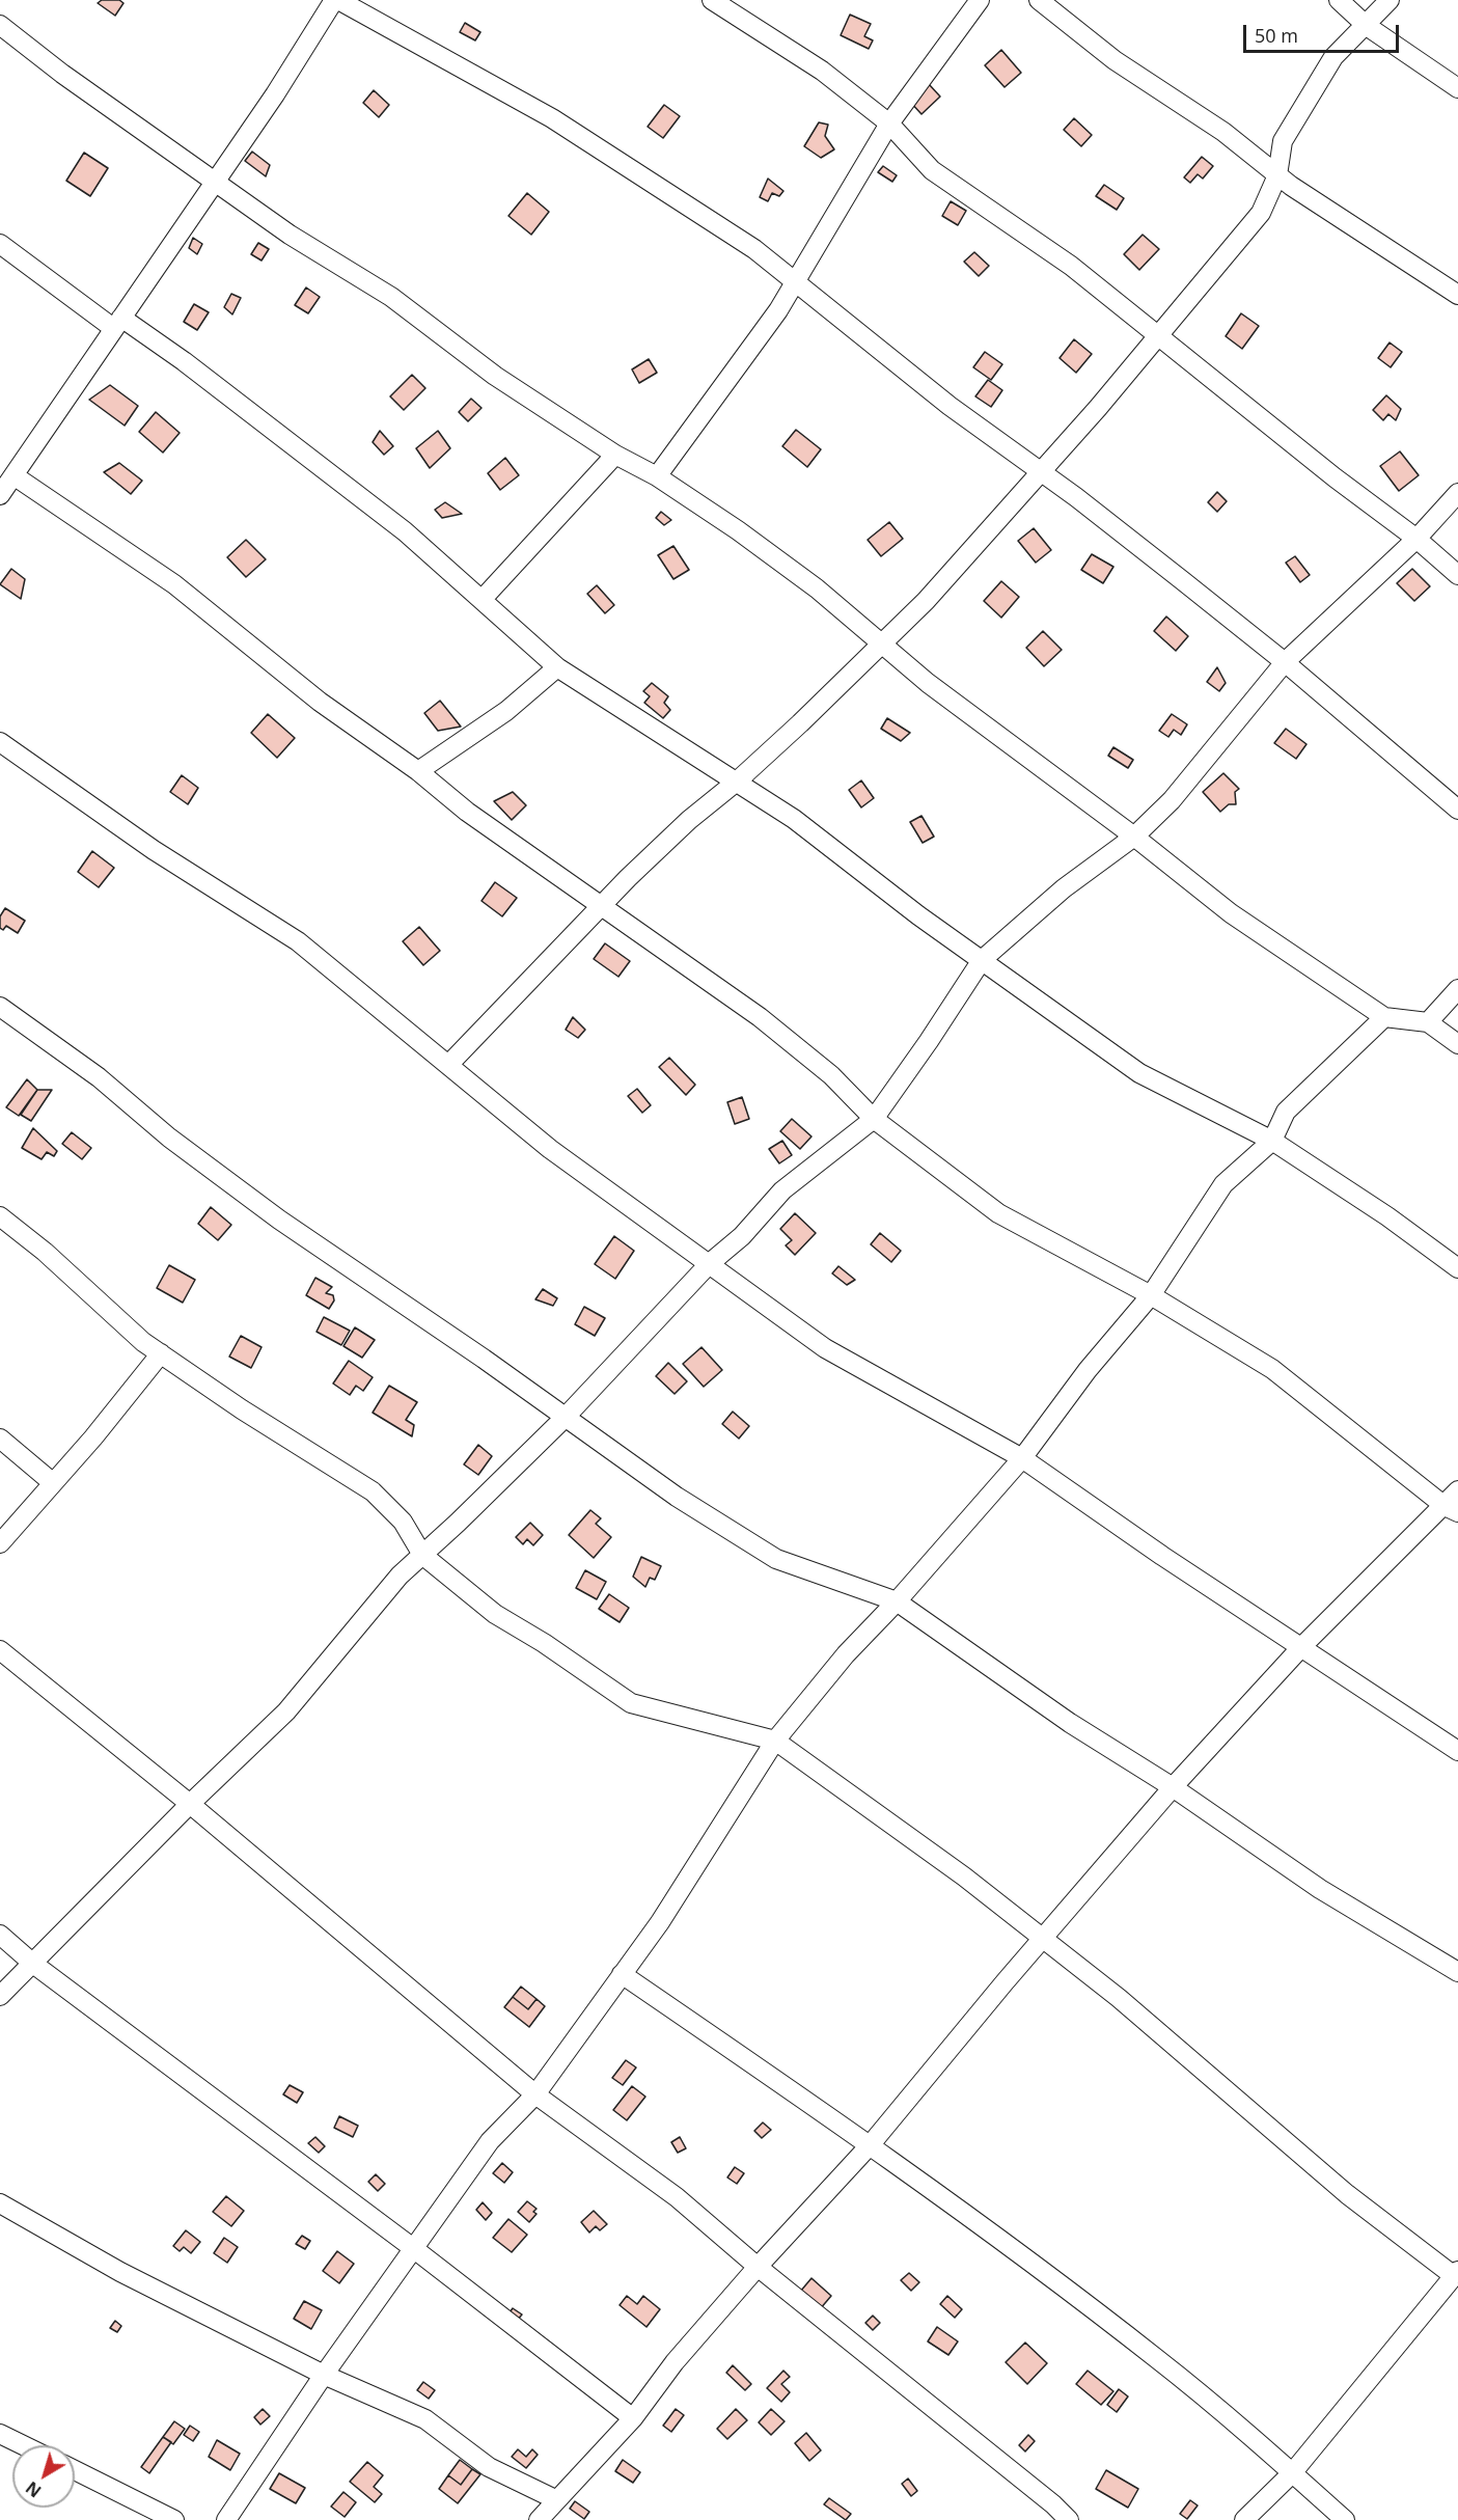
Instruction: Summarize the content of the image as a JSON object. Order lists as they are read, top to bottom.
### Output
{
  "scale_bar": "50 m",
  "north": "bottom left"
}
